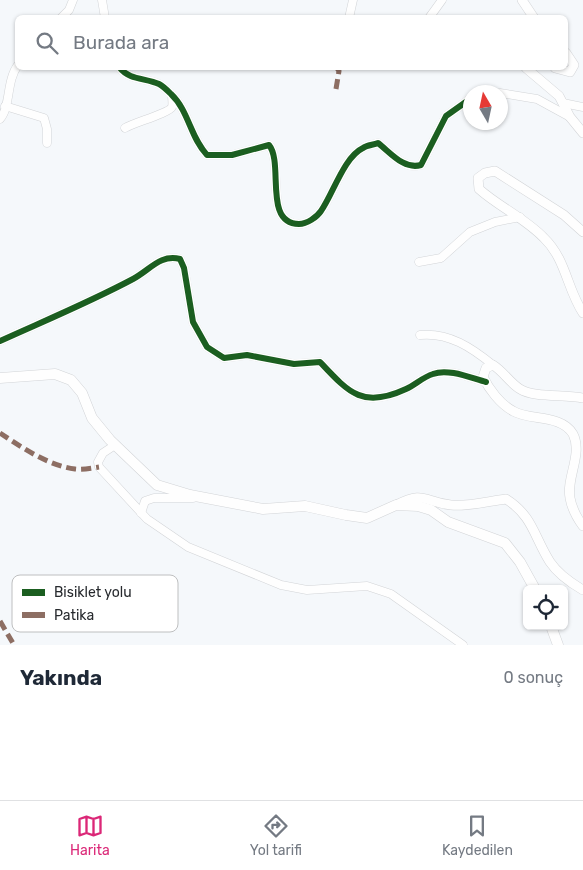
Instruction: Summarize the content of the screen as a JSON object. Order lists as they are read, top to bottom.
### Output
{
  "legend": ["Bisiklet yolu", "Patika"],
  "north": "top",
  "page": {
    "search": "Burada ara",
    "heading": ["Yakında", "0 sonuç"],
    "nav": ["Harita", "Yol tarifi", "Kaydedilen"]
  }
}
